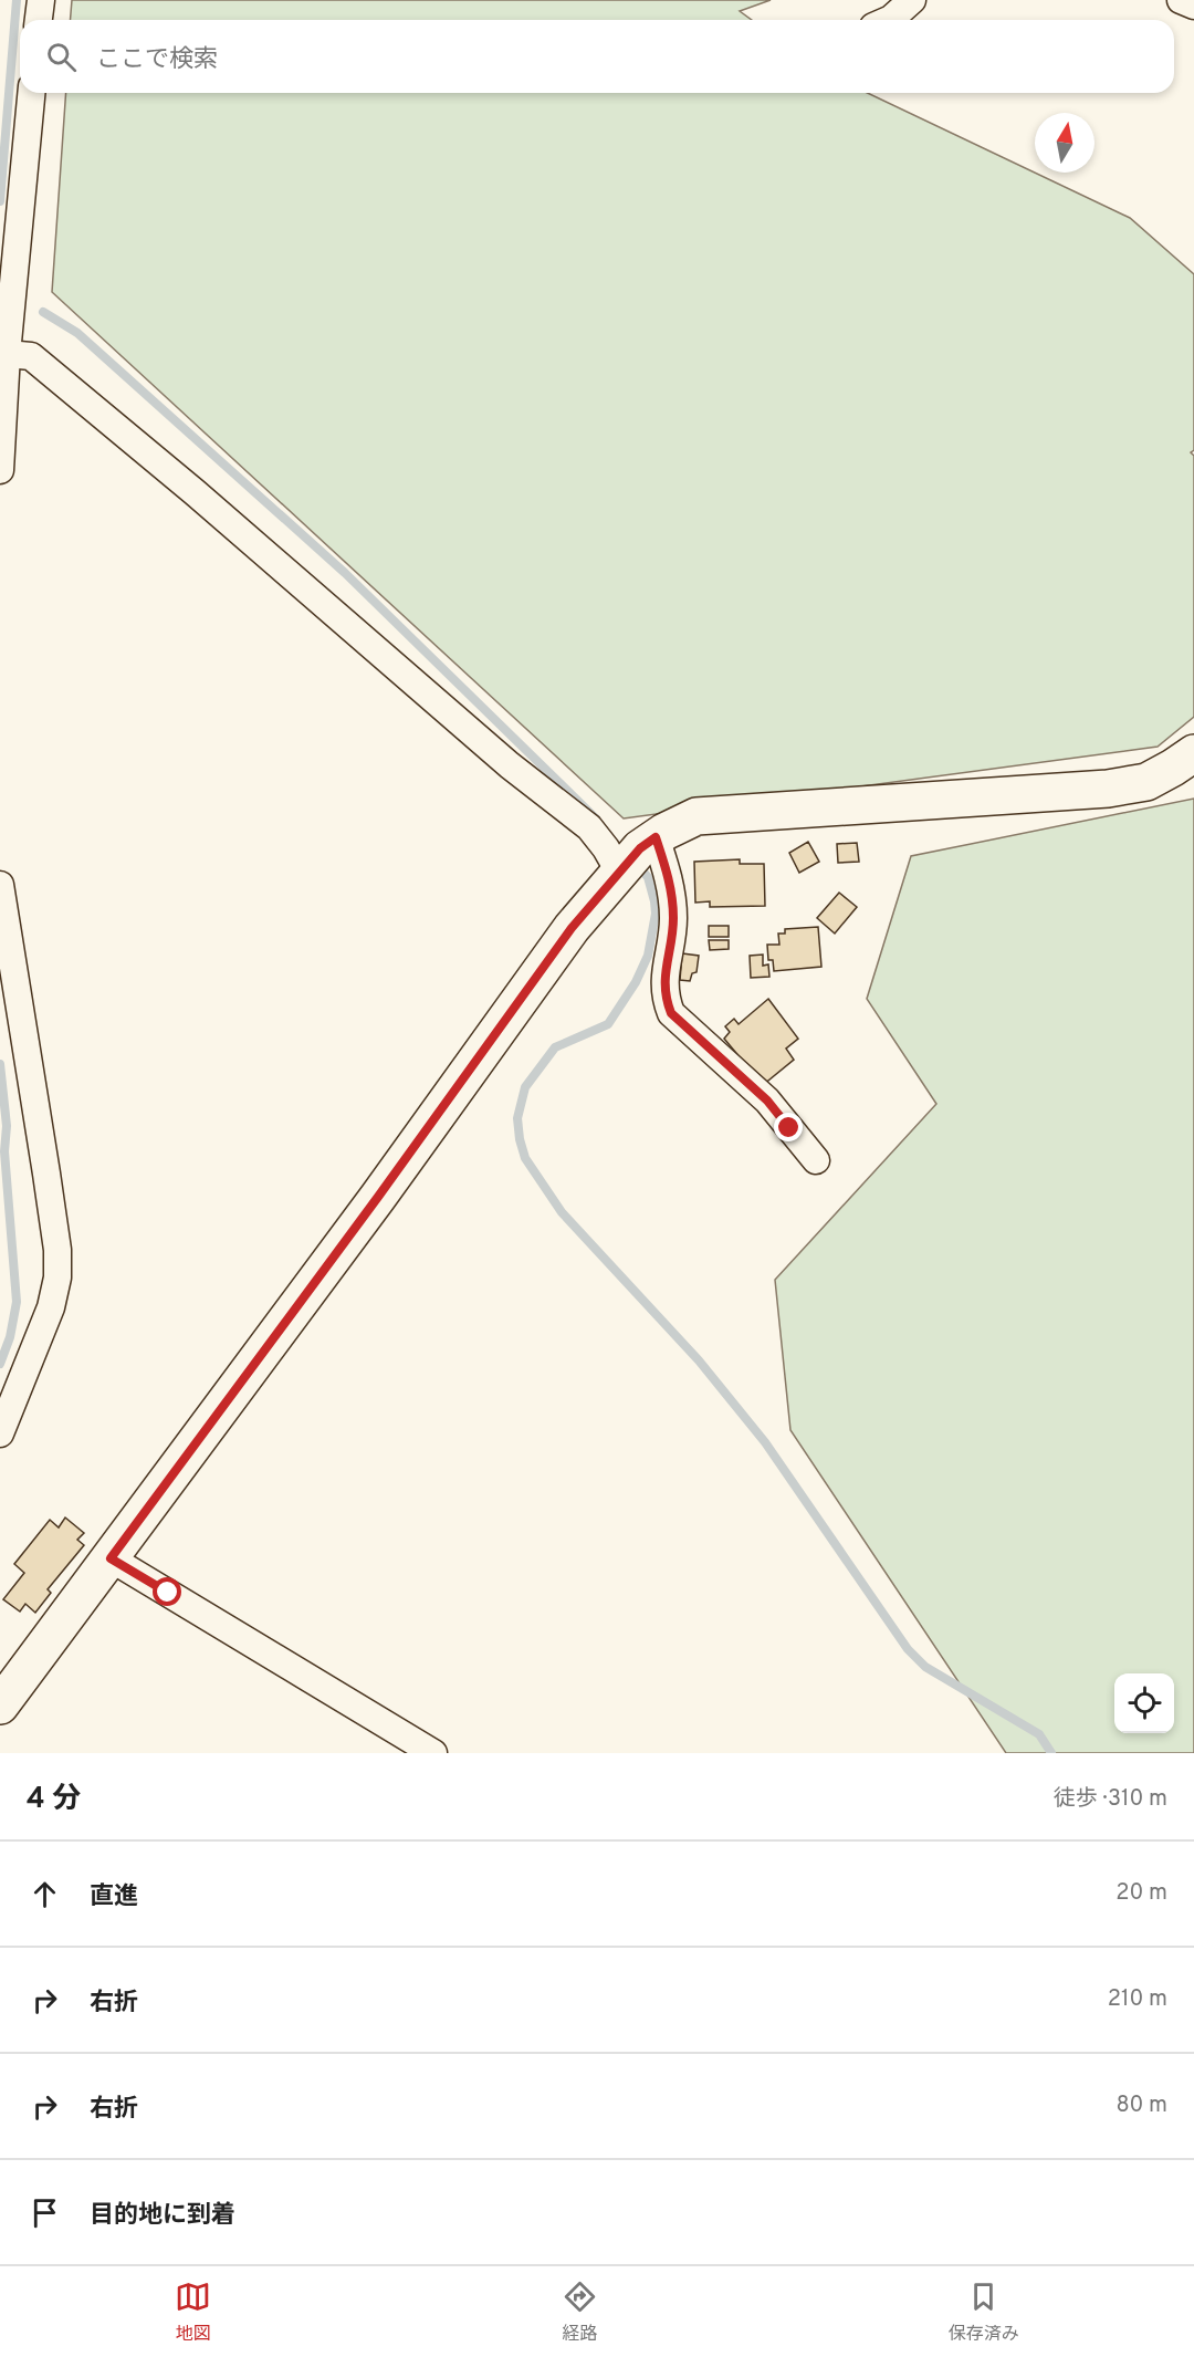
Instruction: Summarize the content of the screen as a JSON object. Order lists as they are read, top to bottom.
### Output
{
  "north": "top",
  "page": {
    "search": "ここで検索",
    "heading": ["4 分", "徒歩 · 310 m"],
    "list": [
      ["直進", "20 m"],
      ["右折", "210 m"],
      ["右折", "80 m"],
      "目的地に到着"
    ],
    "nav": ["地図", "経路", "保存済み"]
  }
}
